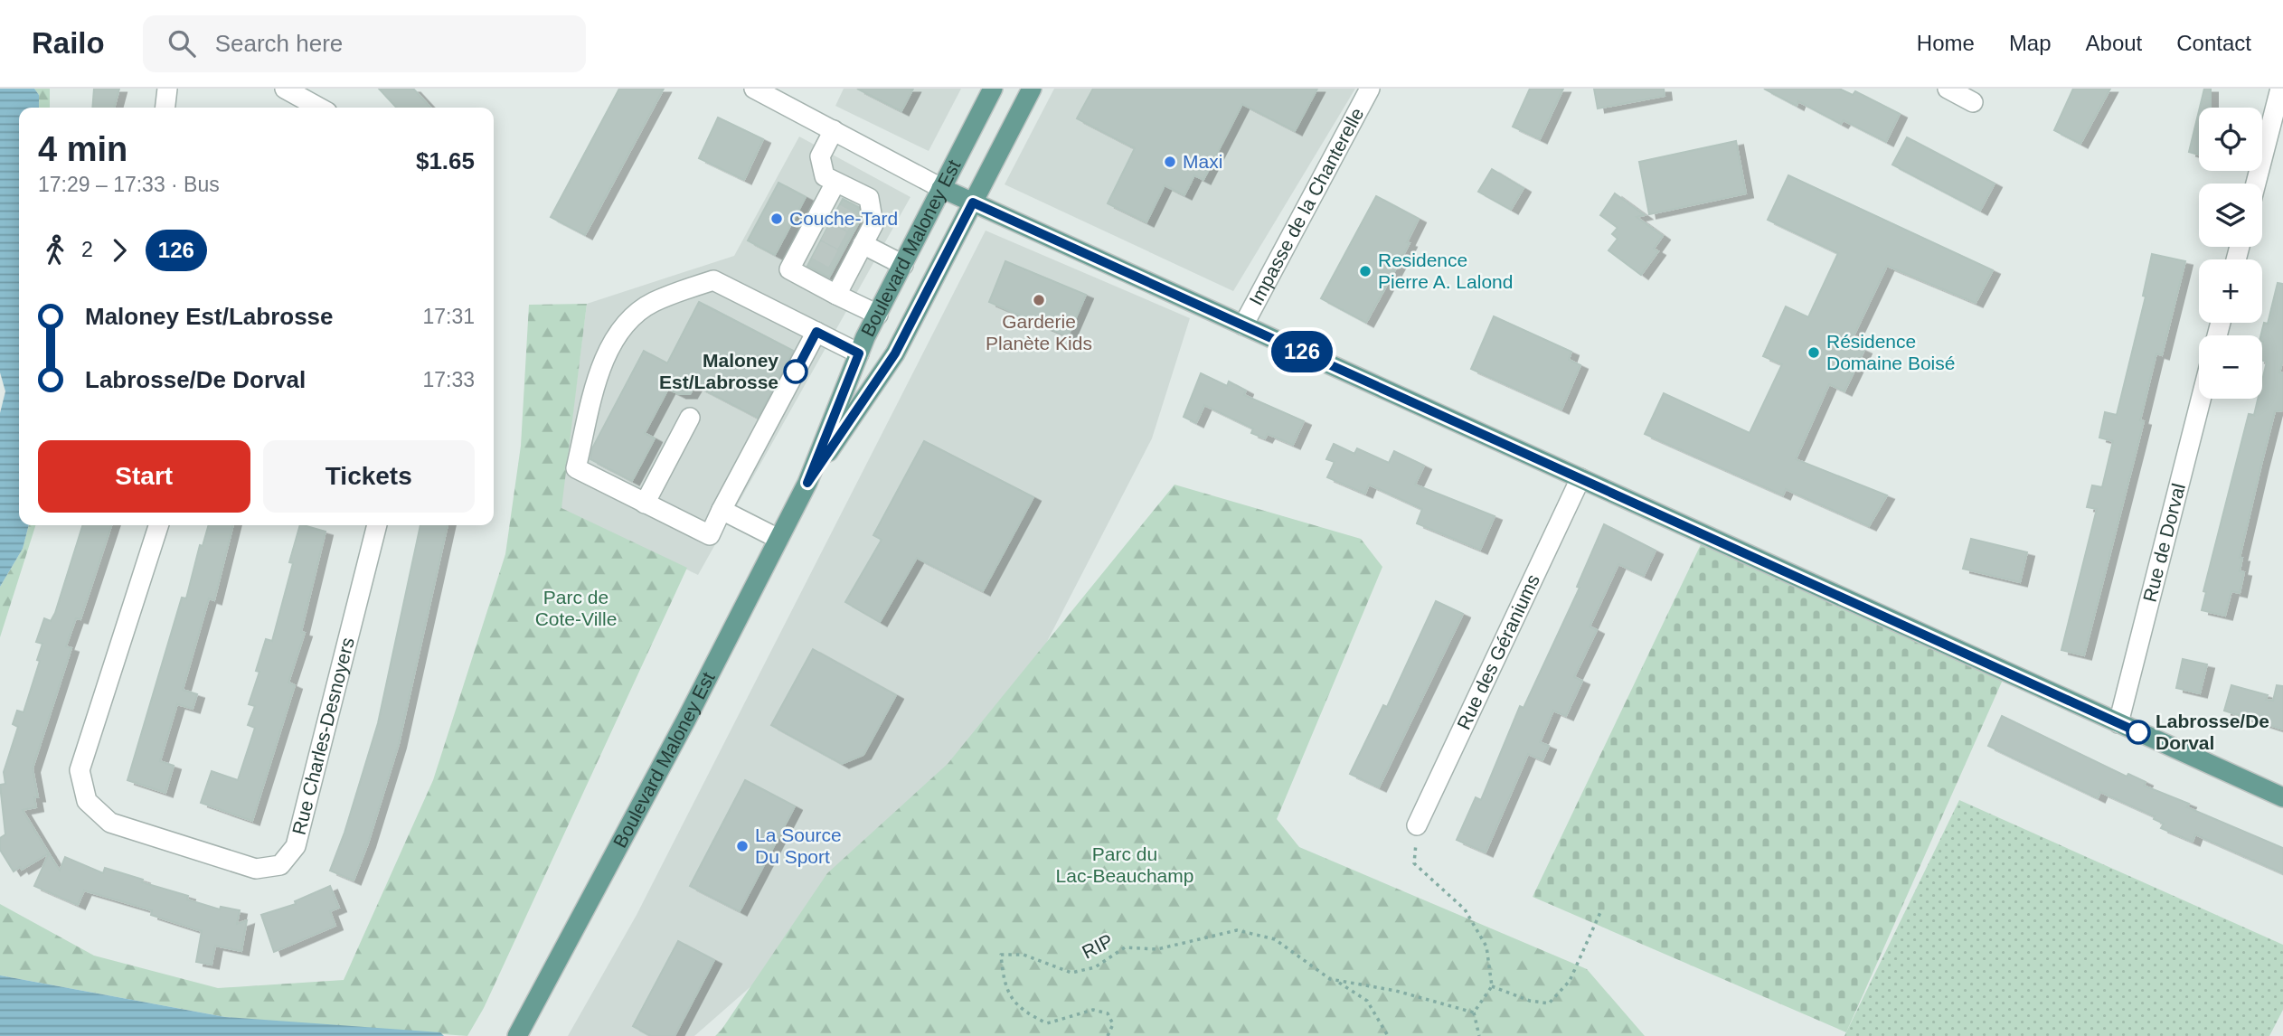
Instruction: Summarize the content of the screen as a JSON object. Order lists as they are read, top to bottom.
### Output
{
  "streets": {
    "main road": ["Boulevard Maloney Est"],
    "street": [
      "Impasse de la Chanterelle",
      "Rue de Dorval",
      "Rue des Géraniums",
      "Rue Charles-Desnoyers"
    ],
    "path": ["RIP"]
  },
  "parks": ["Parc de Cote-Ville", "Parc du Lac-Beauchamp"],
  "places": [
    "Maxi",
    "Couche-Tard",
    "Residence Pierre A. Lalond",
    "Garderie Planète Kids",
    "Résidence Domaine Boisé",
    "Maloney Est/Labrosse",
    "Labrosse/De Dorval",
    "La Source Du Sport"
  ],
  "lines": ["bus line 126"],
  "page": {
    "header": "Railo",
    "search": "Search here",
    "nav": [
      "Home",
      "Map",
      "About",
      "Contact"
    ],
    "on_map": "126",
    "map_buttons": ["+", "−"],
    "heading": ["4 min", "17:29 – 17:33 · Bus", "$1.65"],
    "legs": ["2", "126"],
    "list": [
      {
        "name": "Maloney Est/Labrosse",
        "value": "17:31"
      },
      {
        "name": "Labrosse/De Dorval",
        "value": "17:33"
      }
    ],
    "buttons": ["Start", "Tickets"]
  }
}
